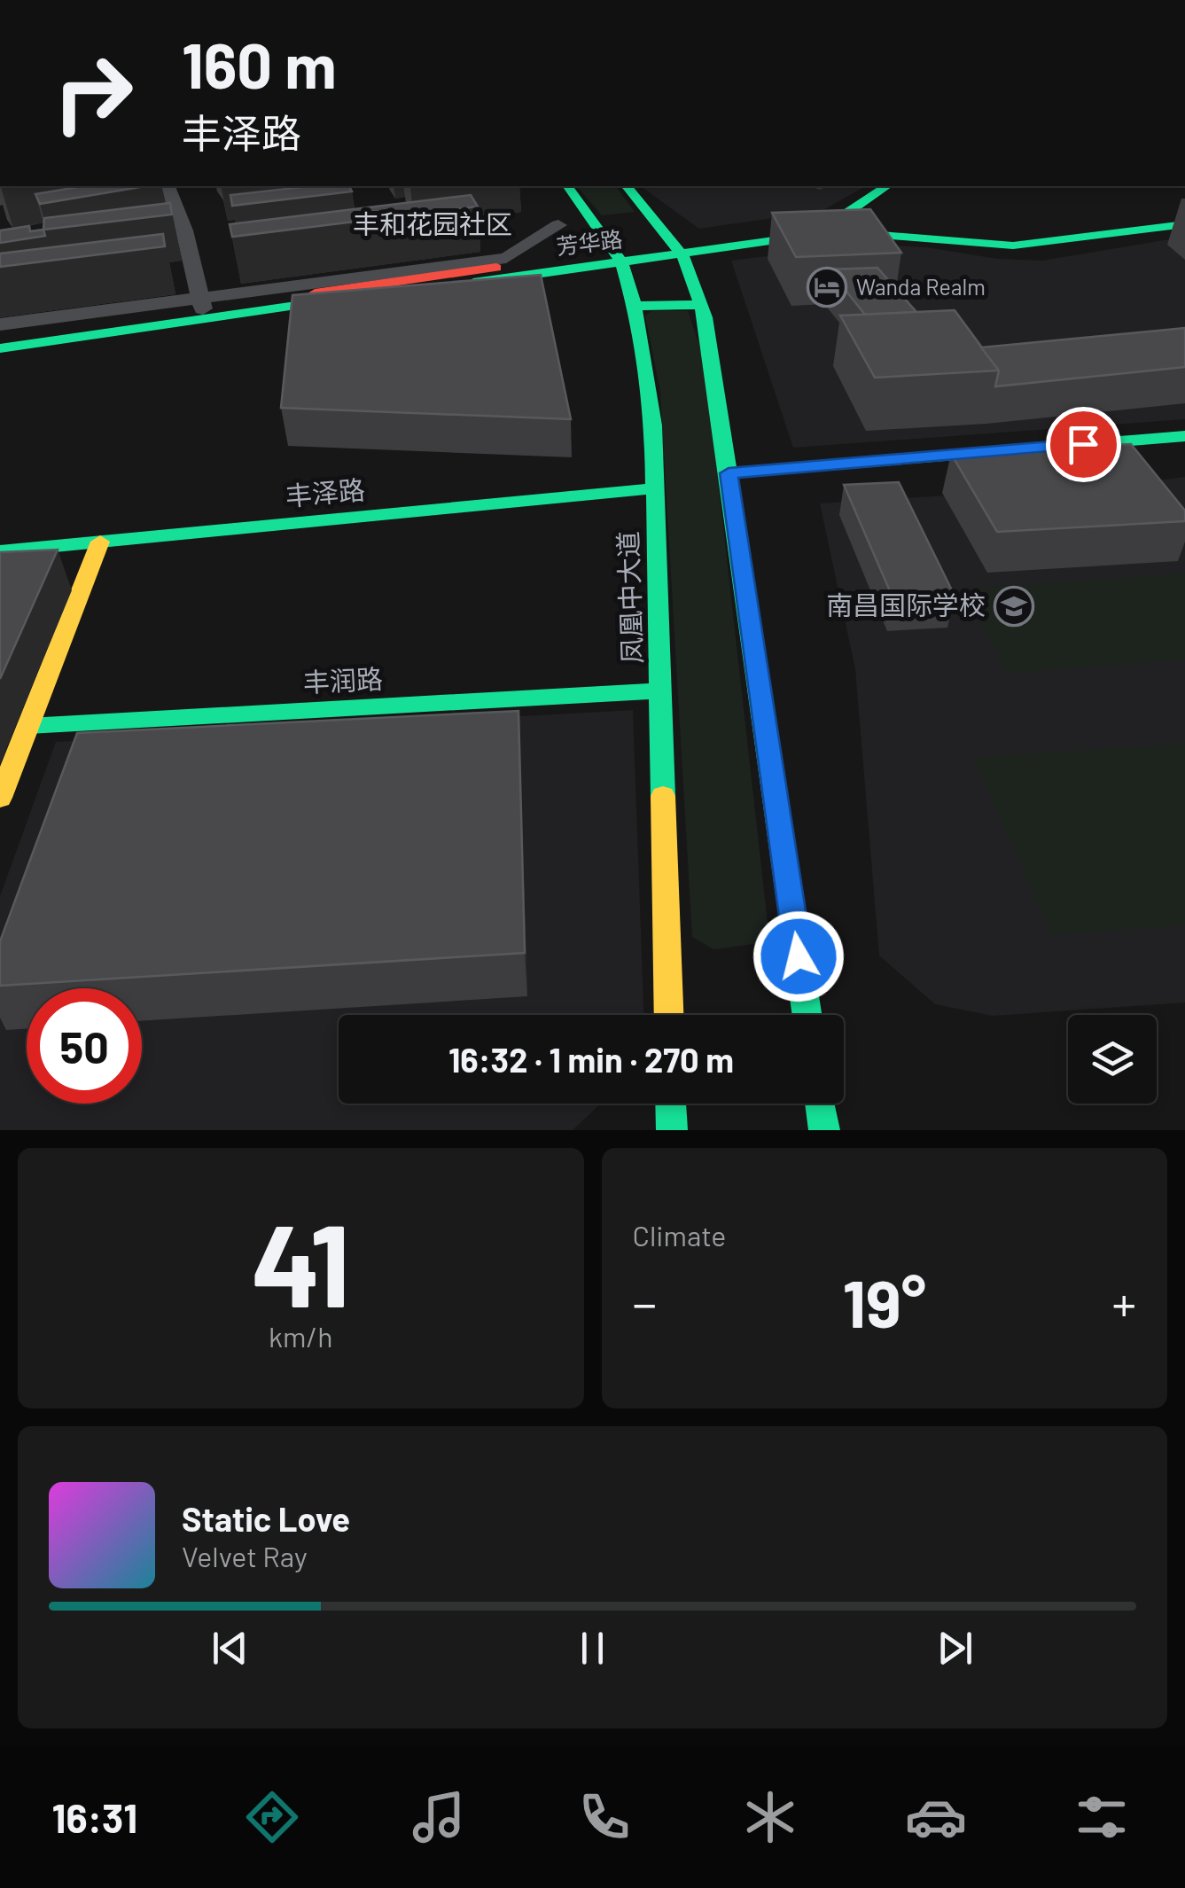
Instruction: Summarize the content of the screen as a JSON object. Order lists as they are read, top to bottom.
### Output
{
  "streets": {
    "street": [
      "芳华路",
      "丰泽路",
      "凤凰中大道",
      "丰润路"
    ]
  },
  "crossings": [
    ["芳华路", "凤凰中大道"],
    ["丰泽路", "凤凰中大道"],
    ["凤凰中大道", "丰润路"]
  ],
  "districts": ["丰和花园社区"],
  "places": {
    "hotel": ["Wanda Realm"],
    "school or university": ["南昌国际学校"]
  },
  "page": {
    "turn": ["160 m", "丰泽路"],
    "limit": "50",
    "trip": "16:32 · 1 min · 270 m",
    "tile": [
      ["41", "km/h"],
      "Climate"
    ],
    "heat": ["−", "19°", "+"],
    "song": ["Static Love", "Velvet Ray"],
    "tabs": "16:31"
  }
}
